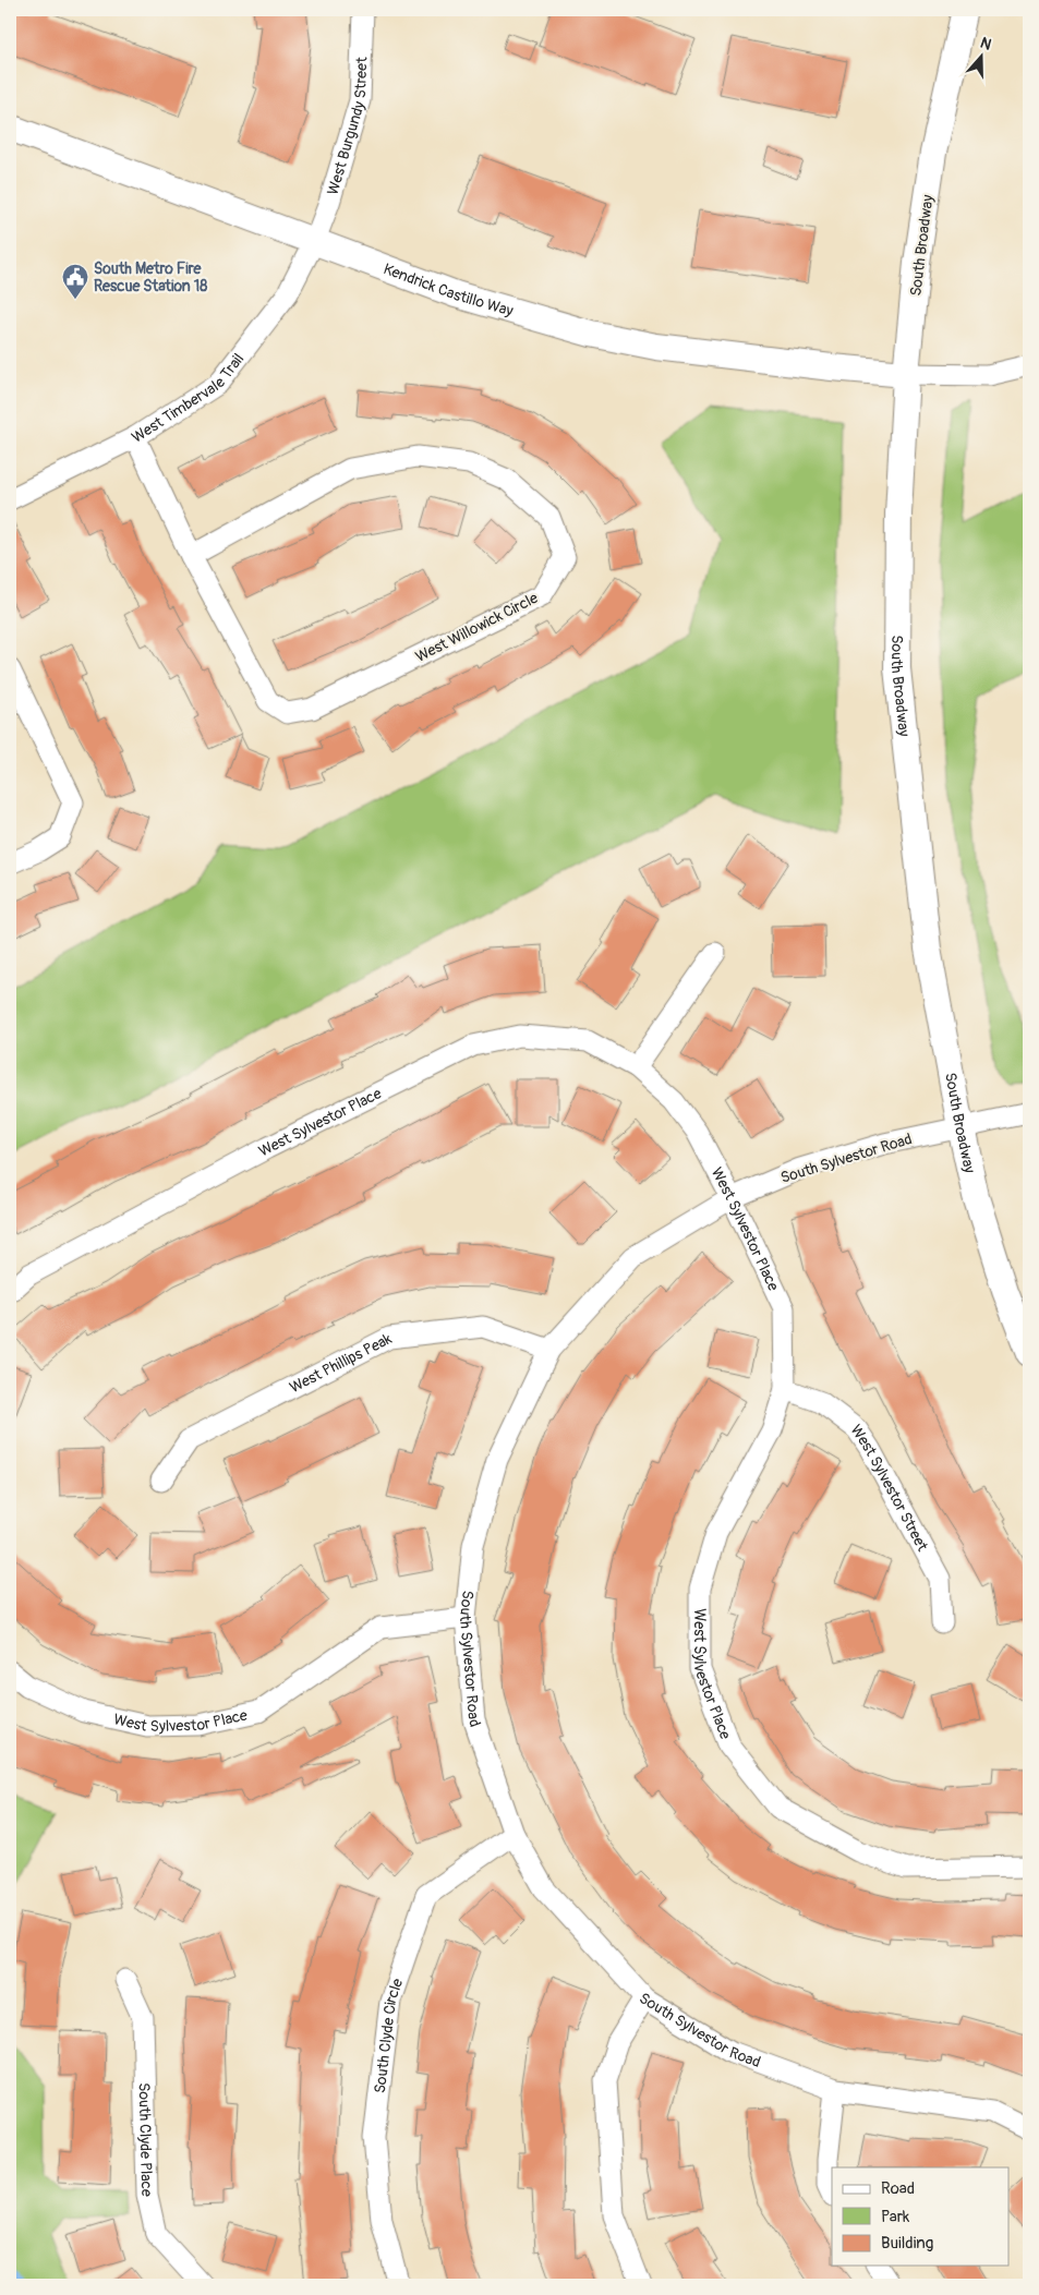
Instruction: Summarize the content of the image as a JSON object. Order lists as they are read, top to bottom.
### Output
{
  "streets": {
    "main road": ["South Broadway", "Kendrick Castillo Way"],
    "street": [
      "West Burgundy Street",
      "West Timbervale Trail",
      "West Willowick Circle",
      "West Sylvestor Place",
      "South Sylvestor Road",
      "West Phillips Peak",
      "West Sylvestor Street",
      "South Clyde Circle",
      "South Clyde Place"
    ]
  },
  "crossings": [
    ["West Burgundy Street", "Kendrick Castillo Way"],
    ["West Burgundy Street", "West Timbervale Trail"],
    ["South Broadway", "Kendrick Castillo Way"],
    ["South Broadway", "South Sylvestor Road"],
    ["Kendrick Castillo Way", "West Timbervale Trail"],
    ["West Timbervale Trail", "West Willowick Circle"],
    ["West Sylvestor Place", "South Sylvestor Road"],
    ["West Sylvestor Place", "West Sylvestor Street"],
    ["South Sylvestor Road", "West Phillips Peak"],
    ["South Sylvestor Road", "South Clyde Circle"]
  ],
  "places": {
    "public building": ["South Metro Fire Rescue Station 18"]
  },
  "legend": ["Road", "Park", "Building"],
  "north": "top"
}
